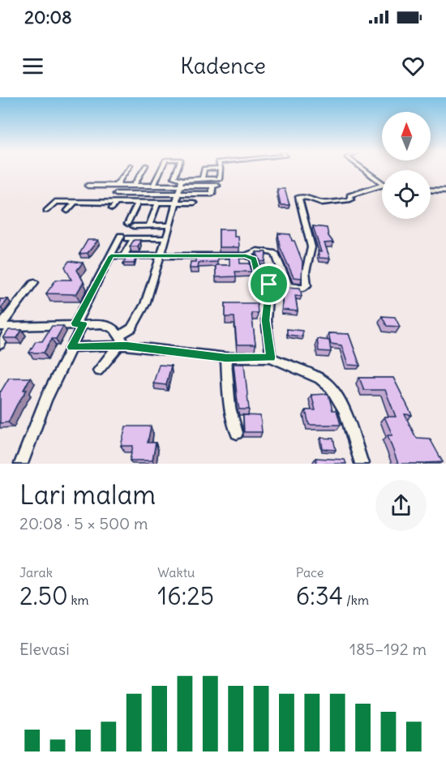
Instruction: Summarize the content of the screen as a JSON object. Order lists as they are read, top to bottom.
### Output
{
  "north": "top",
  "page": {
    "status": "20:08",
    "header": "Kadence",
    "heading": ["Lari malam", "20:08 · 5 × 500 m"],
    "stats": [
      ["Jarak", "2.50 km"],
      ["Waktu", "16:25"],
      ["Pace", "6:34 /km"]
    ],
    "chart": ["Elevasi", "185–192 m"]
  }
}
